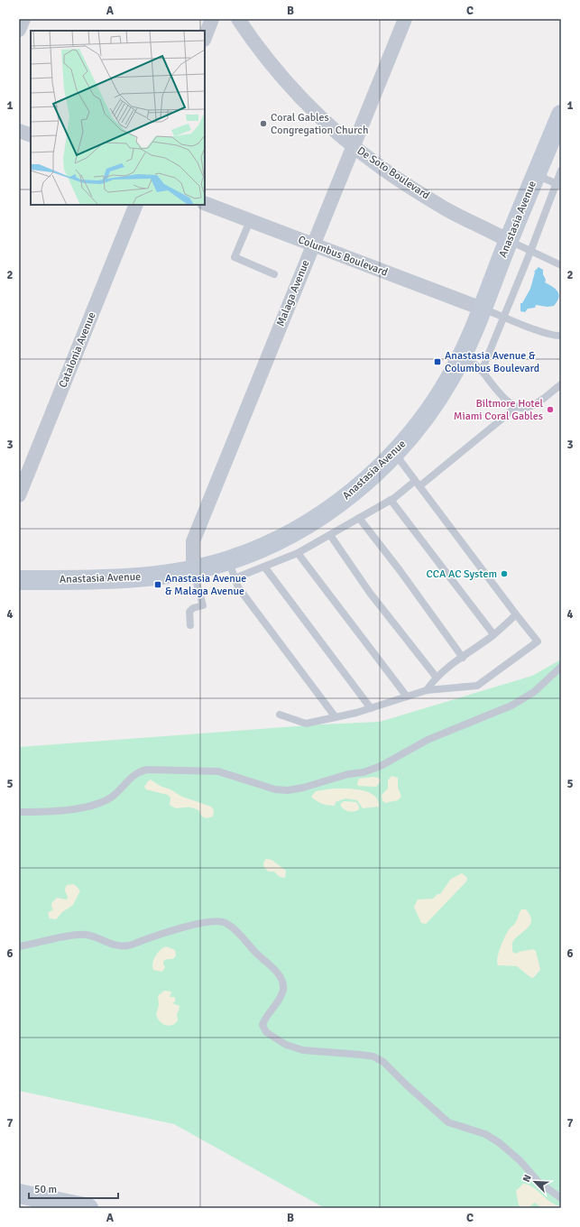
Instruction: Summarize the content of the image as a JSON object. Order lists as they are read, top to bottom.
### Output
{
  "streets": {
    "street": [
      "De Soto Boulevard",
      "Anastasia Avenue",
      "Columbus Boulevard",
      "Malaga Avenue",
      "Catalonia Avenue"
    ]
  },
  "crossings": [
    ["De Soto Boulevard", "Anastasia Avenue"],
    ["De Soto Boulevard", "Malaga Avenue"],
    ["Anastasia Avenue", "Columbus Boulevard"],
    ["Anastasia Avenue", "Malaga Avenue"],
    ["Columbus Boulevard", "Malaga Avenue"]
  ],
  "places": {
    "other": ["Coral Gables Congregation Church", "Biltmore Hotel Miami Coral Gables", "CCA AC System"],
    "transit": ["Anastasia Avenue & Columbus Boulevard", "Anastasia Avenue & Malaga Avenue"]
  },
  "scale_bar": "50 m",
  "north": "top left",
  "grid": {
    "columns": ["A", "B", "C"],
    "rows": [
      "1",
      "2",
      "3",
      "4",
      "5",
      "6",
      "7"
    ]
  }
}
